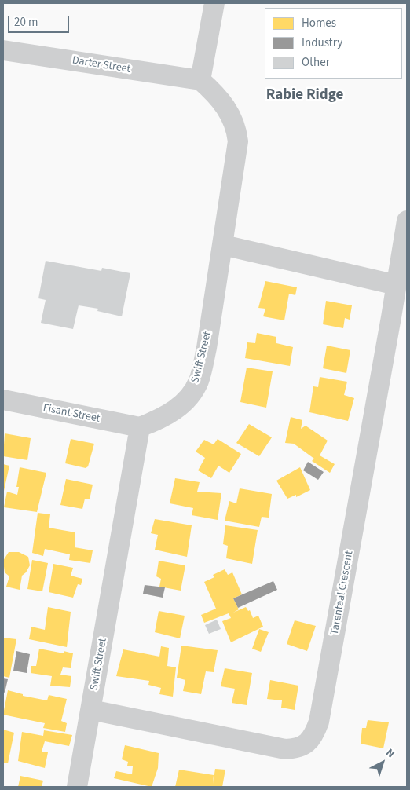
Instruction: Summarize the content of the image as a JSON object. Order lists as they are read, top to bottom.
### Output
{
  "streets": {
    "street": [
      "Darter Street",
      "Swift Street",
      "Fisant Street",
      "Tarentaal Crescent"
    ]
  },
  "crossings": [
    ["Darter Street", "Swift Street"],
    ["Swift Street", "Fisant Street"],
    ["Swift Street", "Tarentaal Crescent"]
  ],
  "districts": ["Rabie Ridge"],
  "legend": ["Homes", "Industry", "Other"],
  "scale_bar": "20 m",
  "north": "top right"
}
